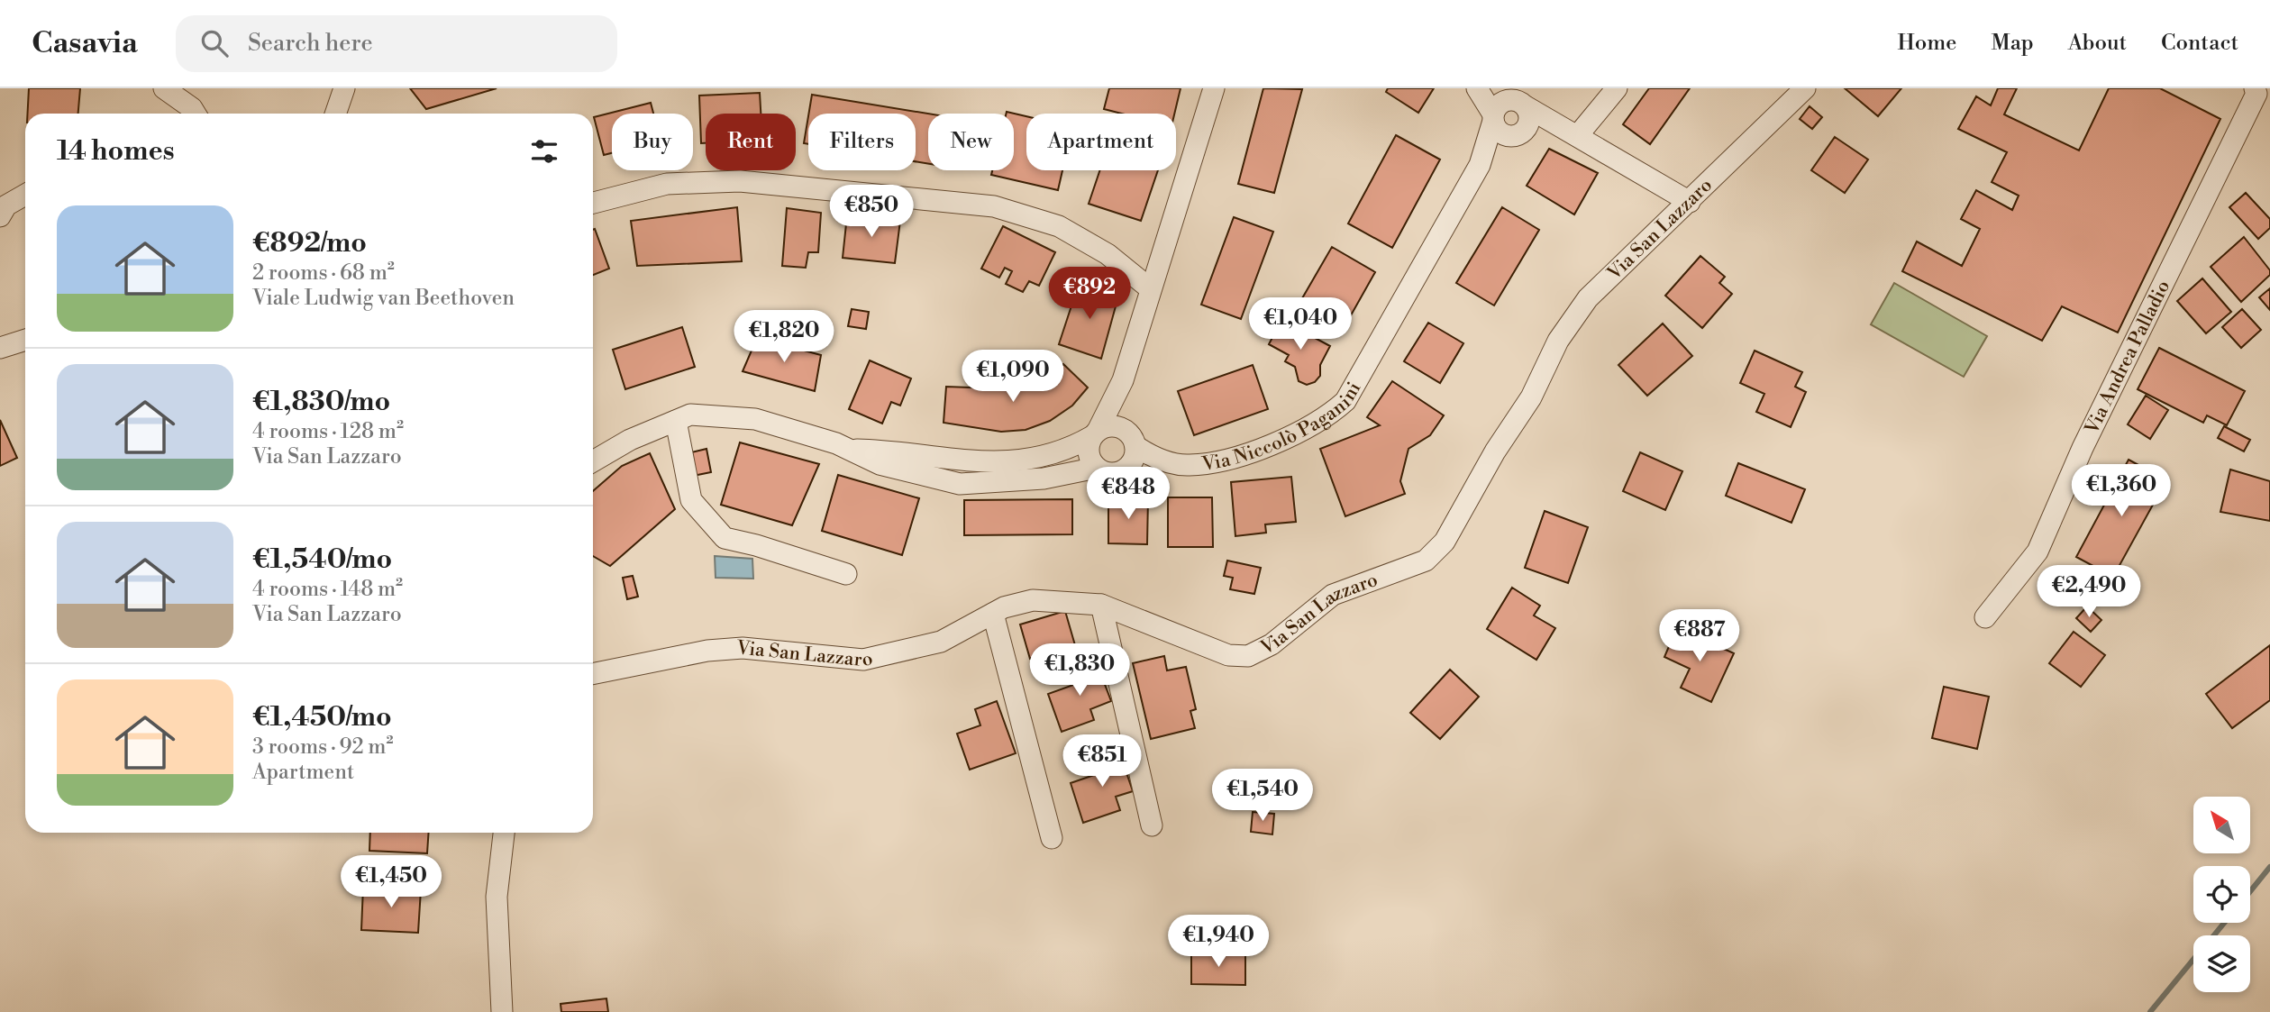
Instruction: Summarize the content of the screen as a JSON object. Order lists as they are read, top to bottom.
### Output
{
  "streets": {
    "street": ["Via San Lazzaro", "Via Andrea Palladio", "Via Niccolò Paganini"]
  },
  "north": "top left",
  "page": {
    "header": "Casavia",
    "search": "Search here",
    "nav": [
      "Home",
      "Map",
      "About",
      "Contact"
    ],
    "chip": [
      "Buy",
      "Rent",
      "Filters",
      "New",
      "Apartment"
    ],
    "heading": "14 homes",
    "price": [
      "€850",
      "€892",
      "€1,040",
      "€1,820",
      "€1,090",
      "€1,360",
      "€848",
      "€2,490",
      "€887",
      "€1,830",
      "€851",
      "€1,540",
      "€1,450",
      "€1,940"
    ],
    "list": [
      {
        "name": "€892/mo",
        "note": "2 rooms · 68 m² · Viale Ludwig van Beethoven"
      },
      {
        "name": "€1,830/mo",
        "note": "4 rooms · 128 m² · Via San Lazzaro"
      },
      {
        "name": "€1,540/mo",
        "note": "4 rooms · 148 m² · Via San Lazzaro"
      },
      {
        "name": "€1,450/mo",
        "note": "3 rooms · 92 m² · Apartment"
      }
    ]
  }
}
